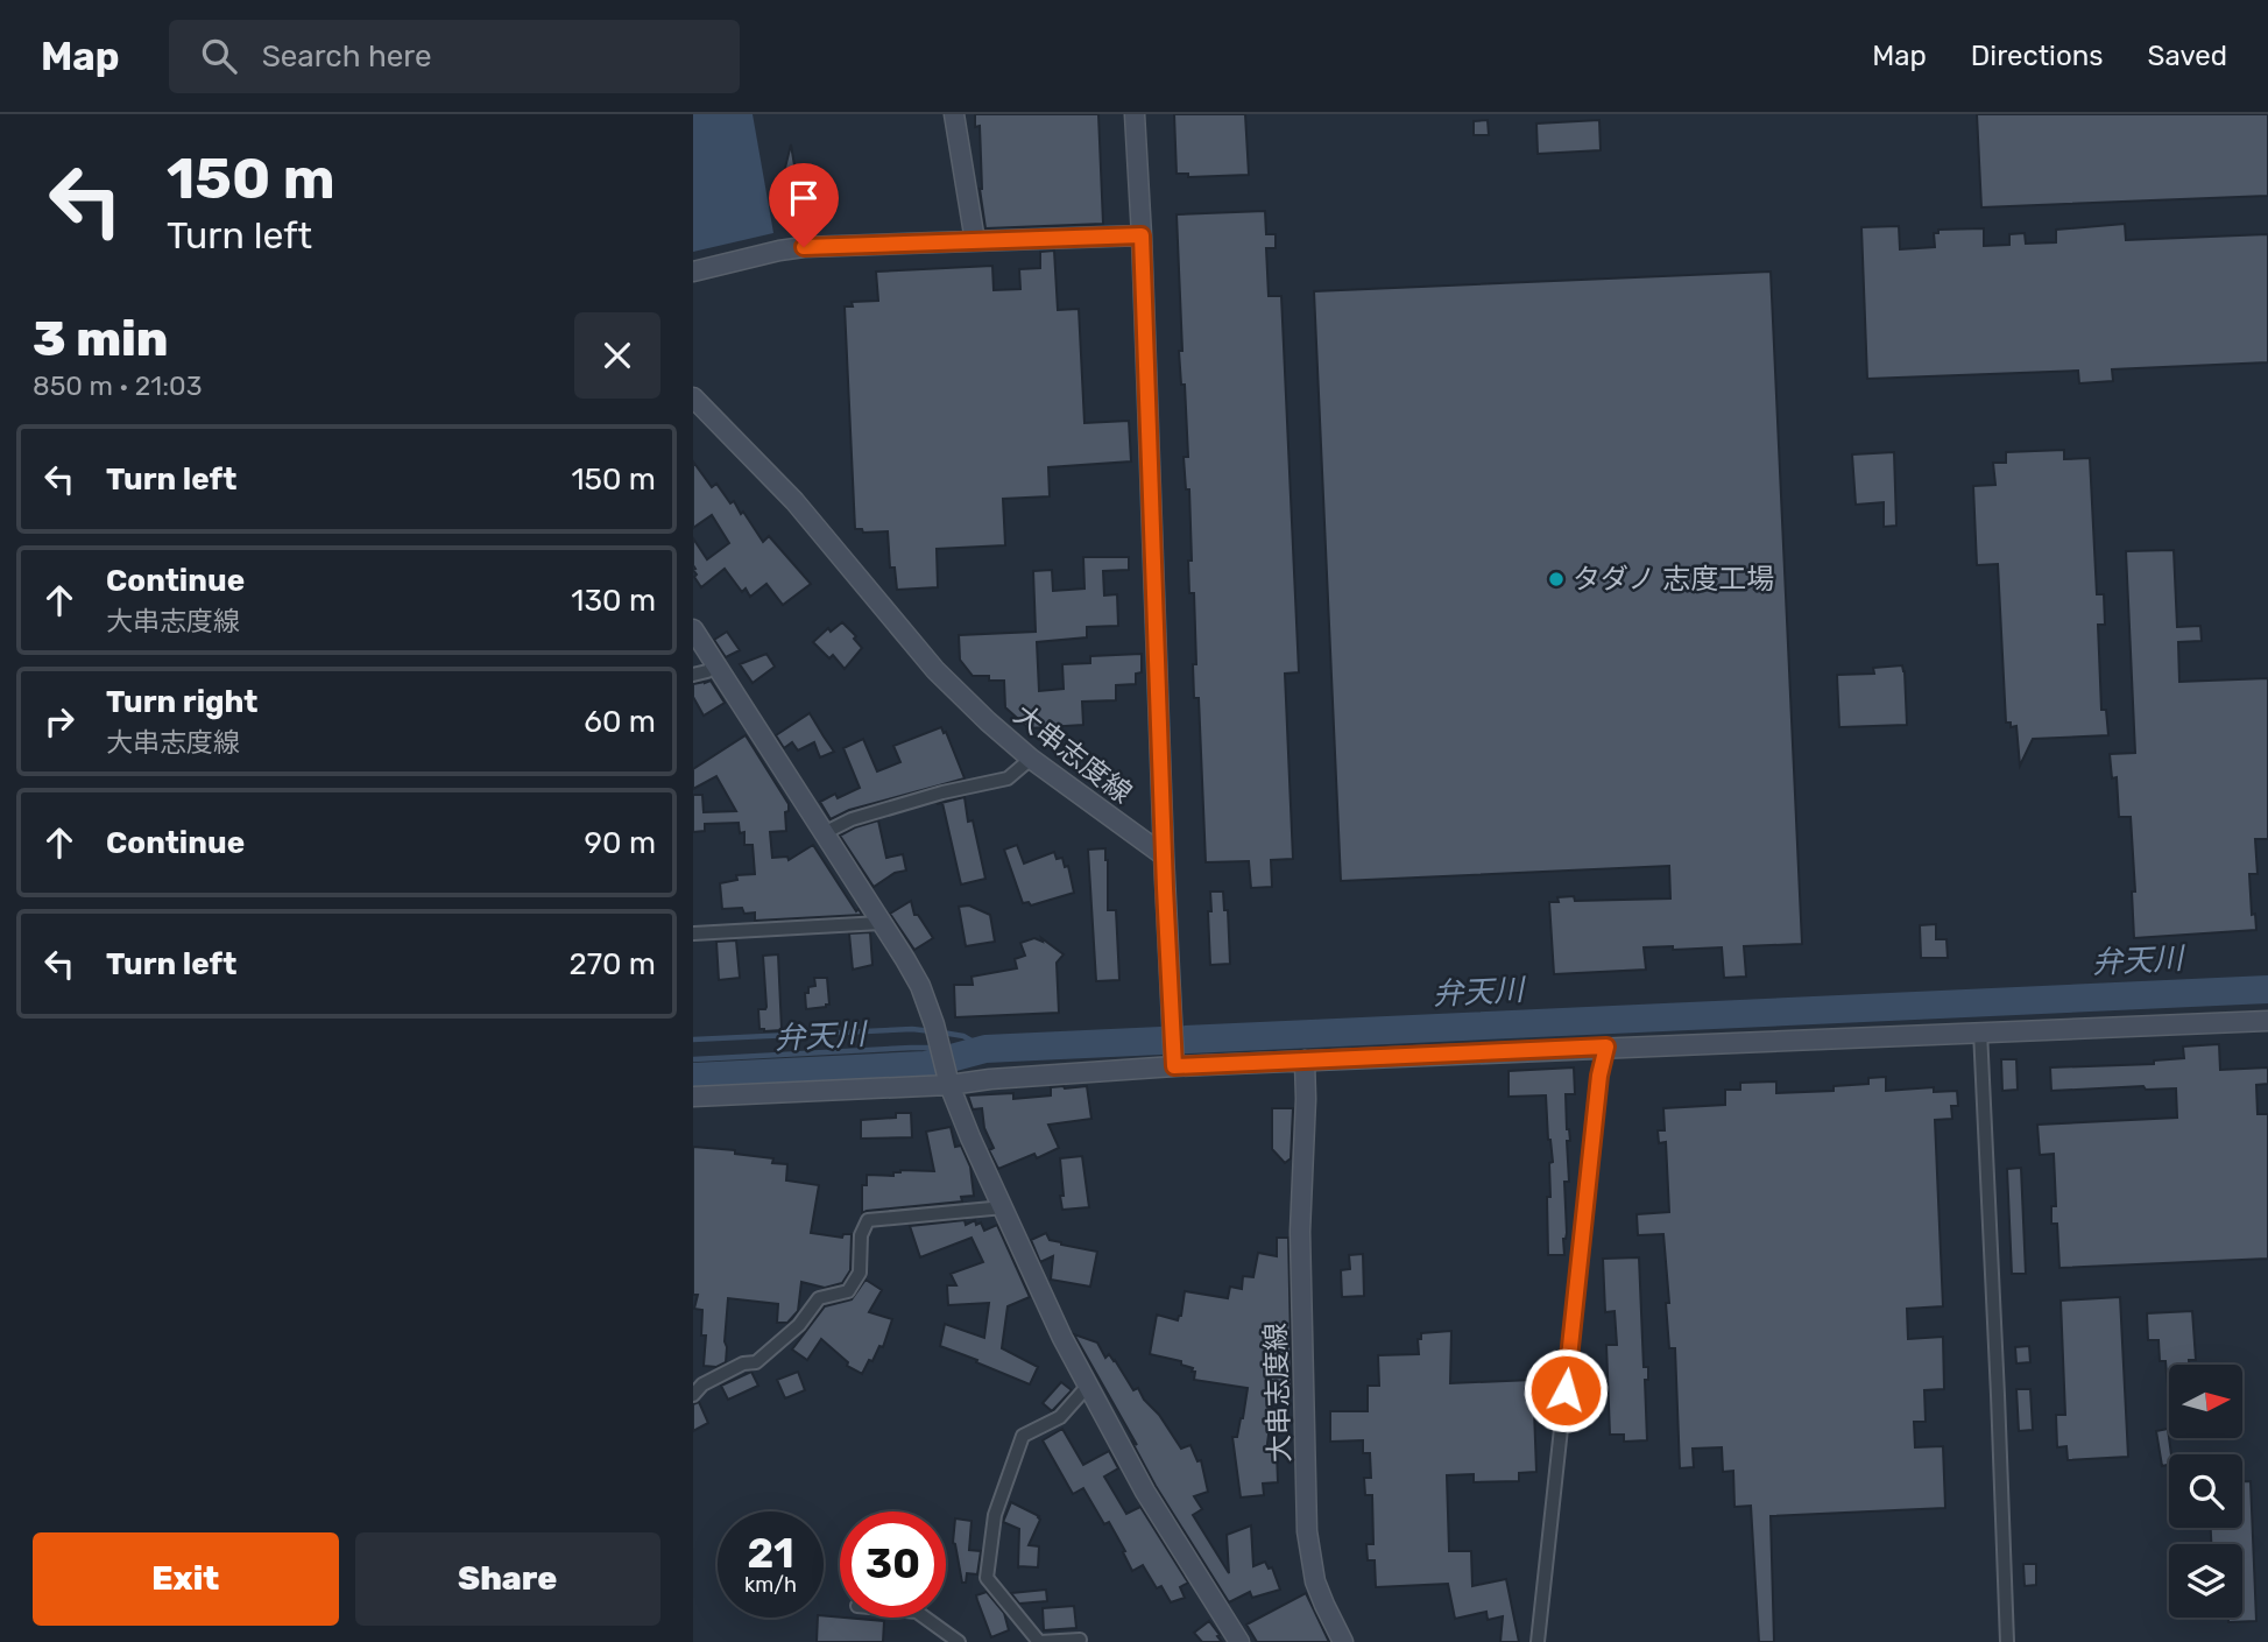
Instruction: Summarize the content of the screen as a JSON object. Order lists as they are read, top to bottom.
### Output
{
  "streets": {
    "main road": ["大串志度線"]
  },
  "water": ["弁天川"],
  "places": ["タダノ 志度工場"],
  "north": "right",
  "page": {
    "header": "Map",
    "search": "Search here",
    "nav": ["Map", "Directions", "Saved"],
    "turn": ["150 m", "Turn left"],
    "heading": ["3 min", "850 m · 21:03"],
    "list": [
      {
        "name": "Turn left",
        "value": "150 m"
      },
      {
        "name": "Continue",
        "note": "大串志度線",
        "value": "130 m"
      },
      {
        "name": "Turn right",
        "note": "大串志度線",
        "value": "60 m"
      },
      {
        "name": "Continue",
        "value": "90 m"
      },
      {
        "name": "Turn left",
        "value": "270 m"
      }
    ],
    "speed": "21 km/h",
    "limit": "30",
    "buttons": ["Exit", "Share"]
  }
}
